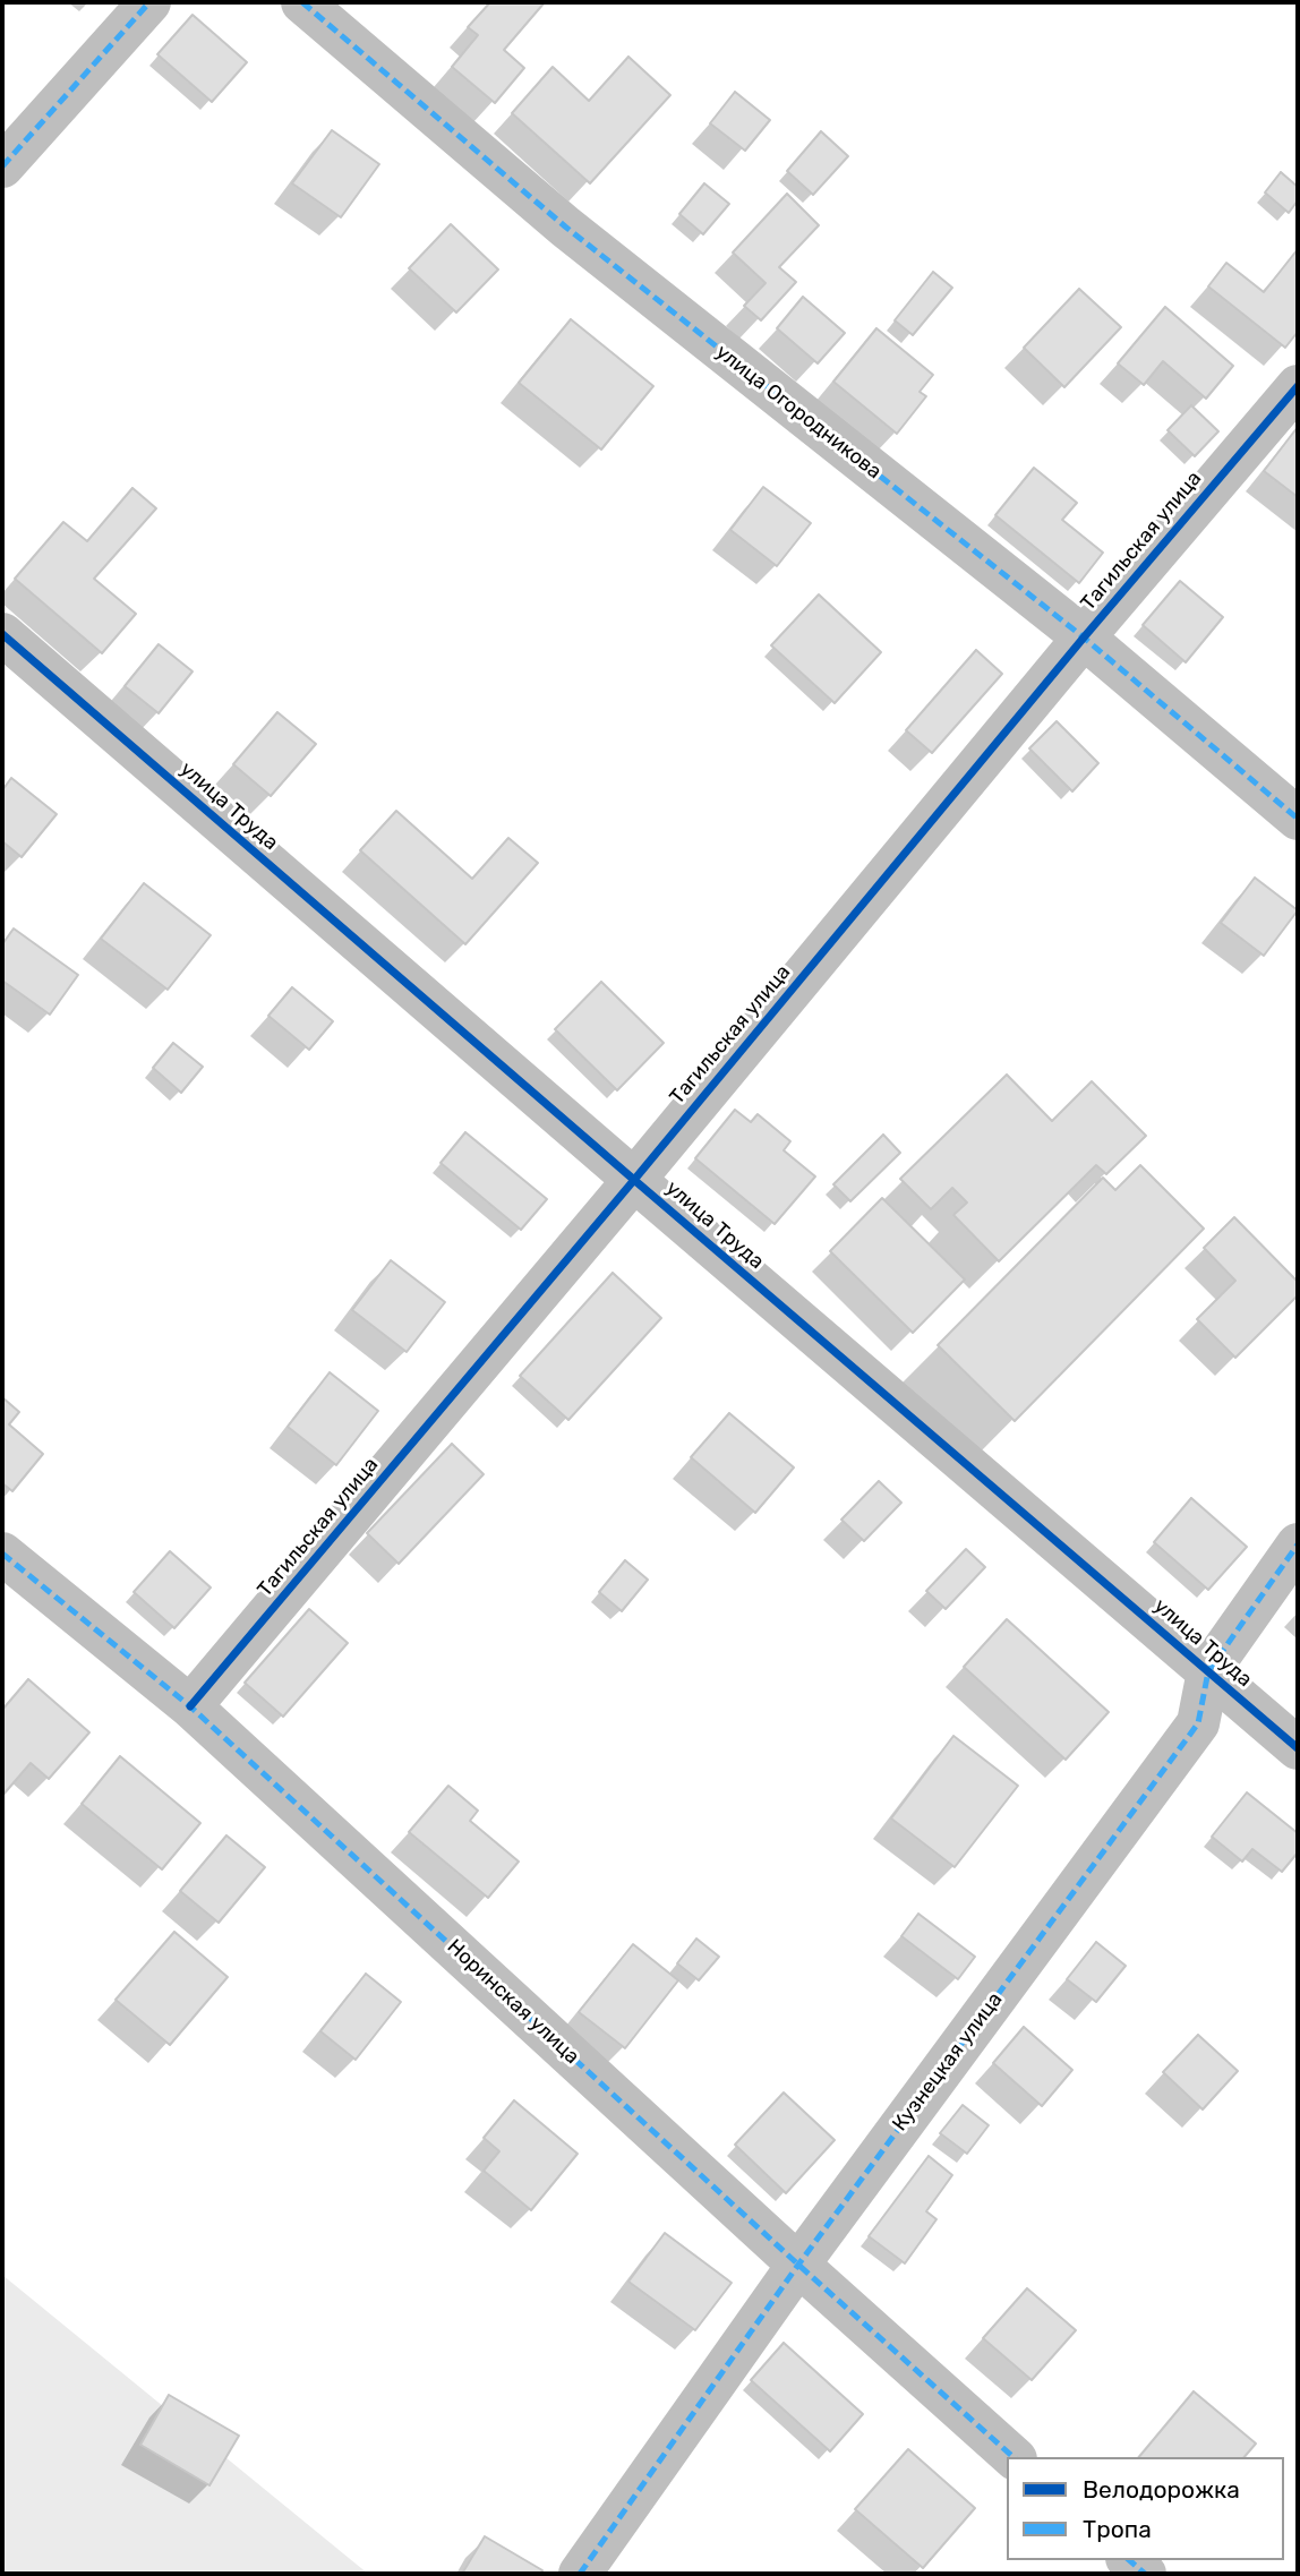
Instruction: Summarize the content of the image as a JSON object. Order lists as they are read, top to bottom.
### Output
{
  "streets": {
    "street": [
      "улица Огородникова",
      "Тагильская улица",
      "улица Труда",
      "Норинская улица",
      "Кузнецкая улица"
    ]
  },
  "crossings": [
    ["улица Огородникова", "Тагильская улица"],
    ["Тагильская улица", "улица Труда"],
    ["Тагильская улица", "Норинская улица"],
    ["улица Труда", "Кузнецкая улица"],
    ["Норинская улица", "Кузнецкая улица"]
  ],
  "legend": ["Велодорожка", "Тропа"]
}
